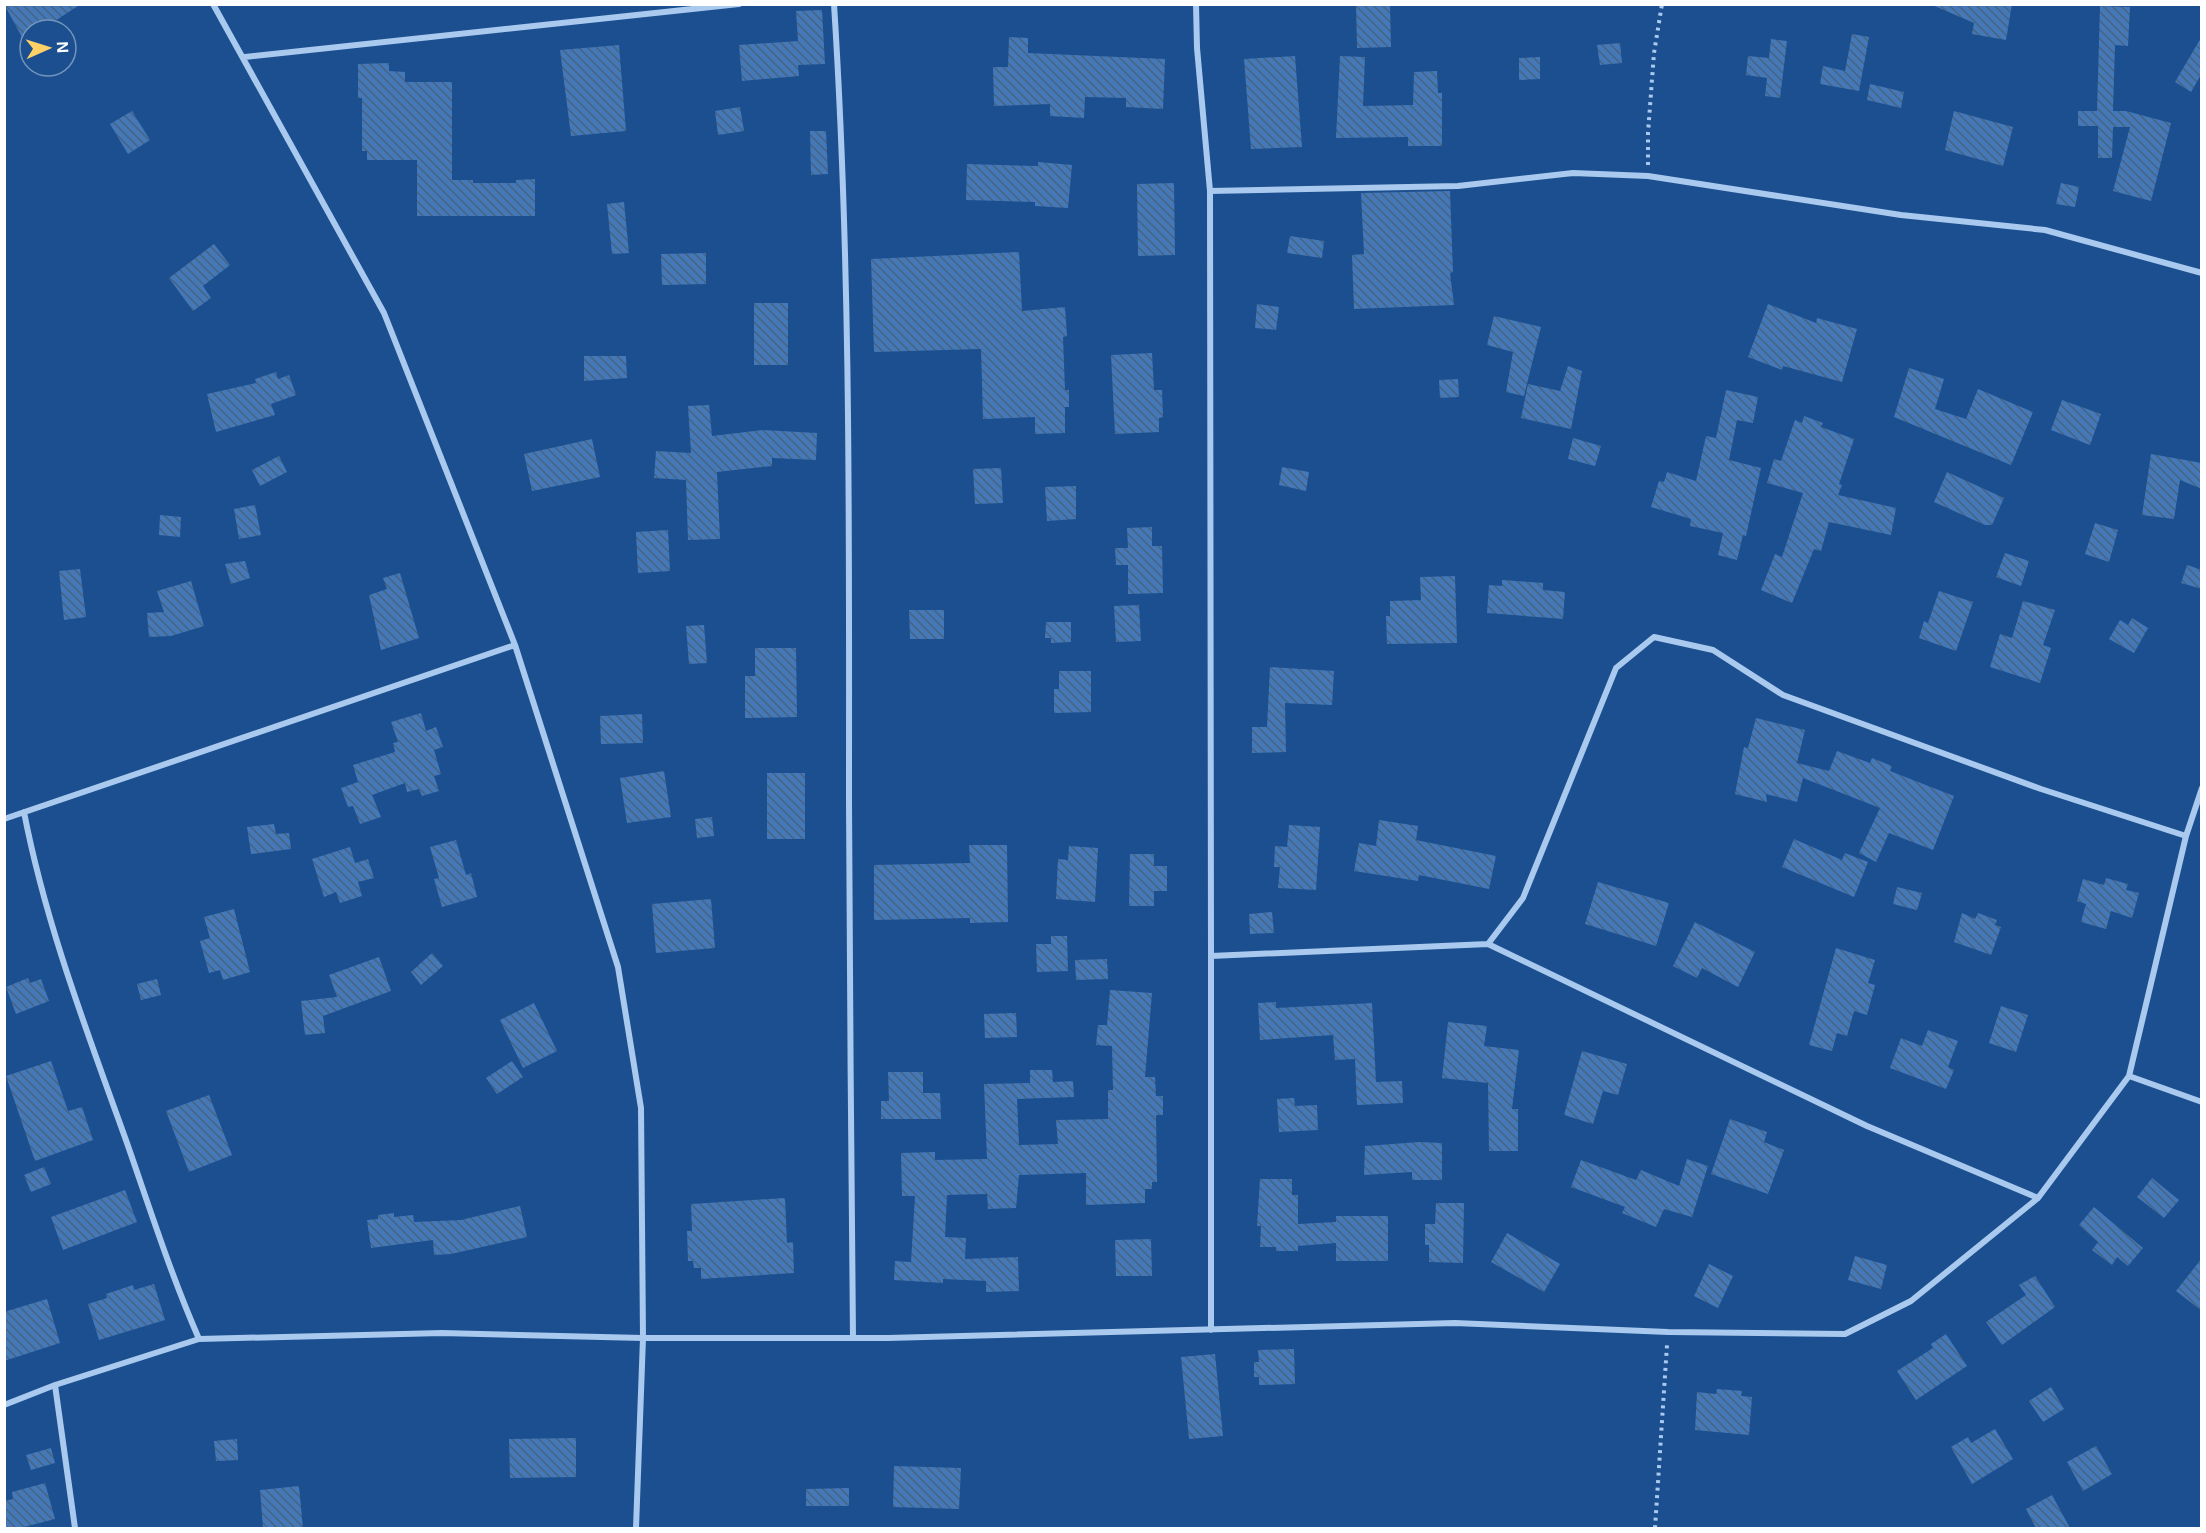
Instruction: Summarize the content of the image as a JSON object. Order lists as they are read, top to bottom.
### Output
{
  "north": "right"
}
